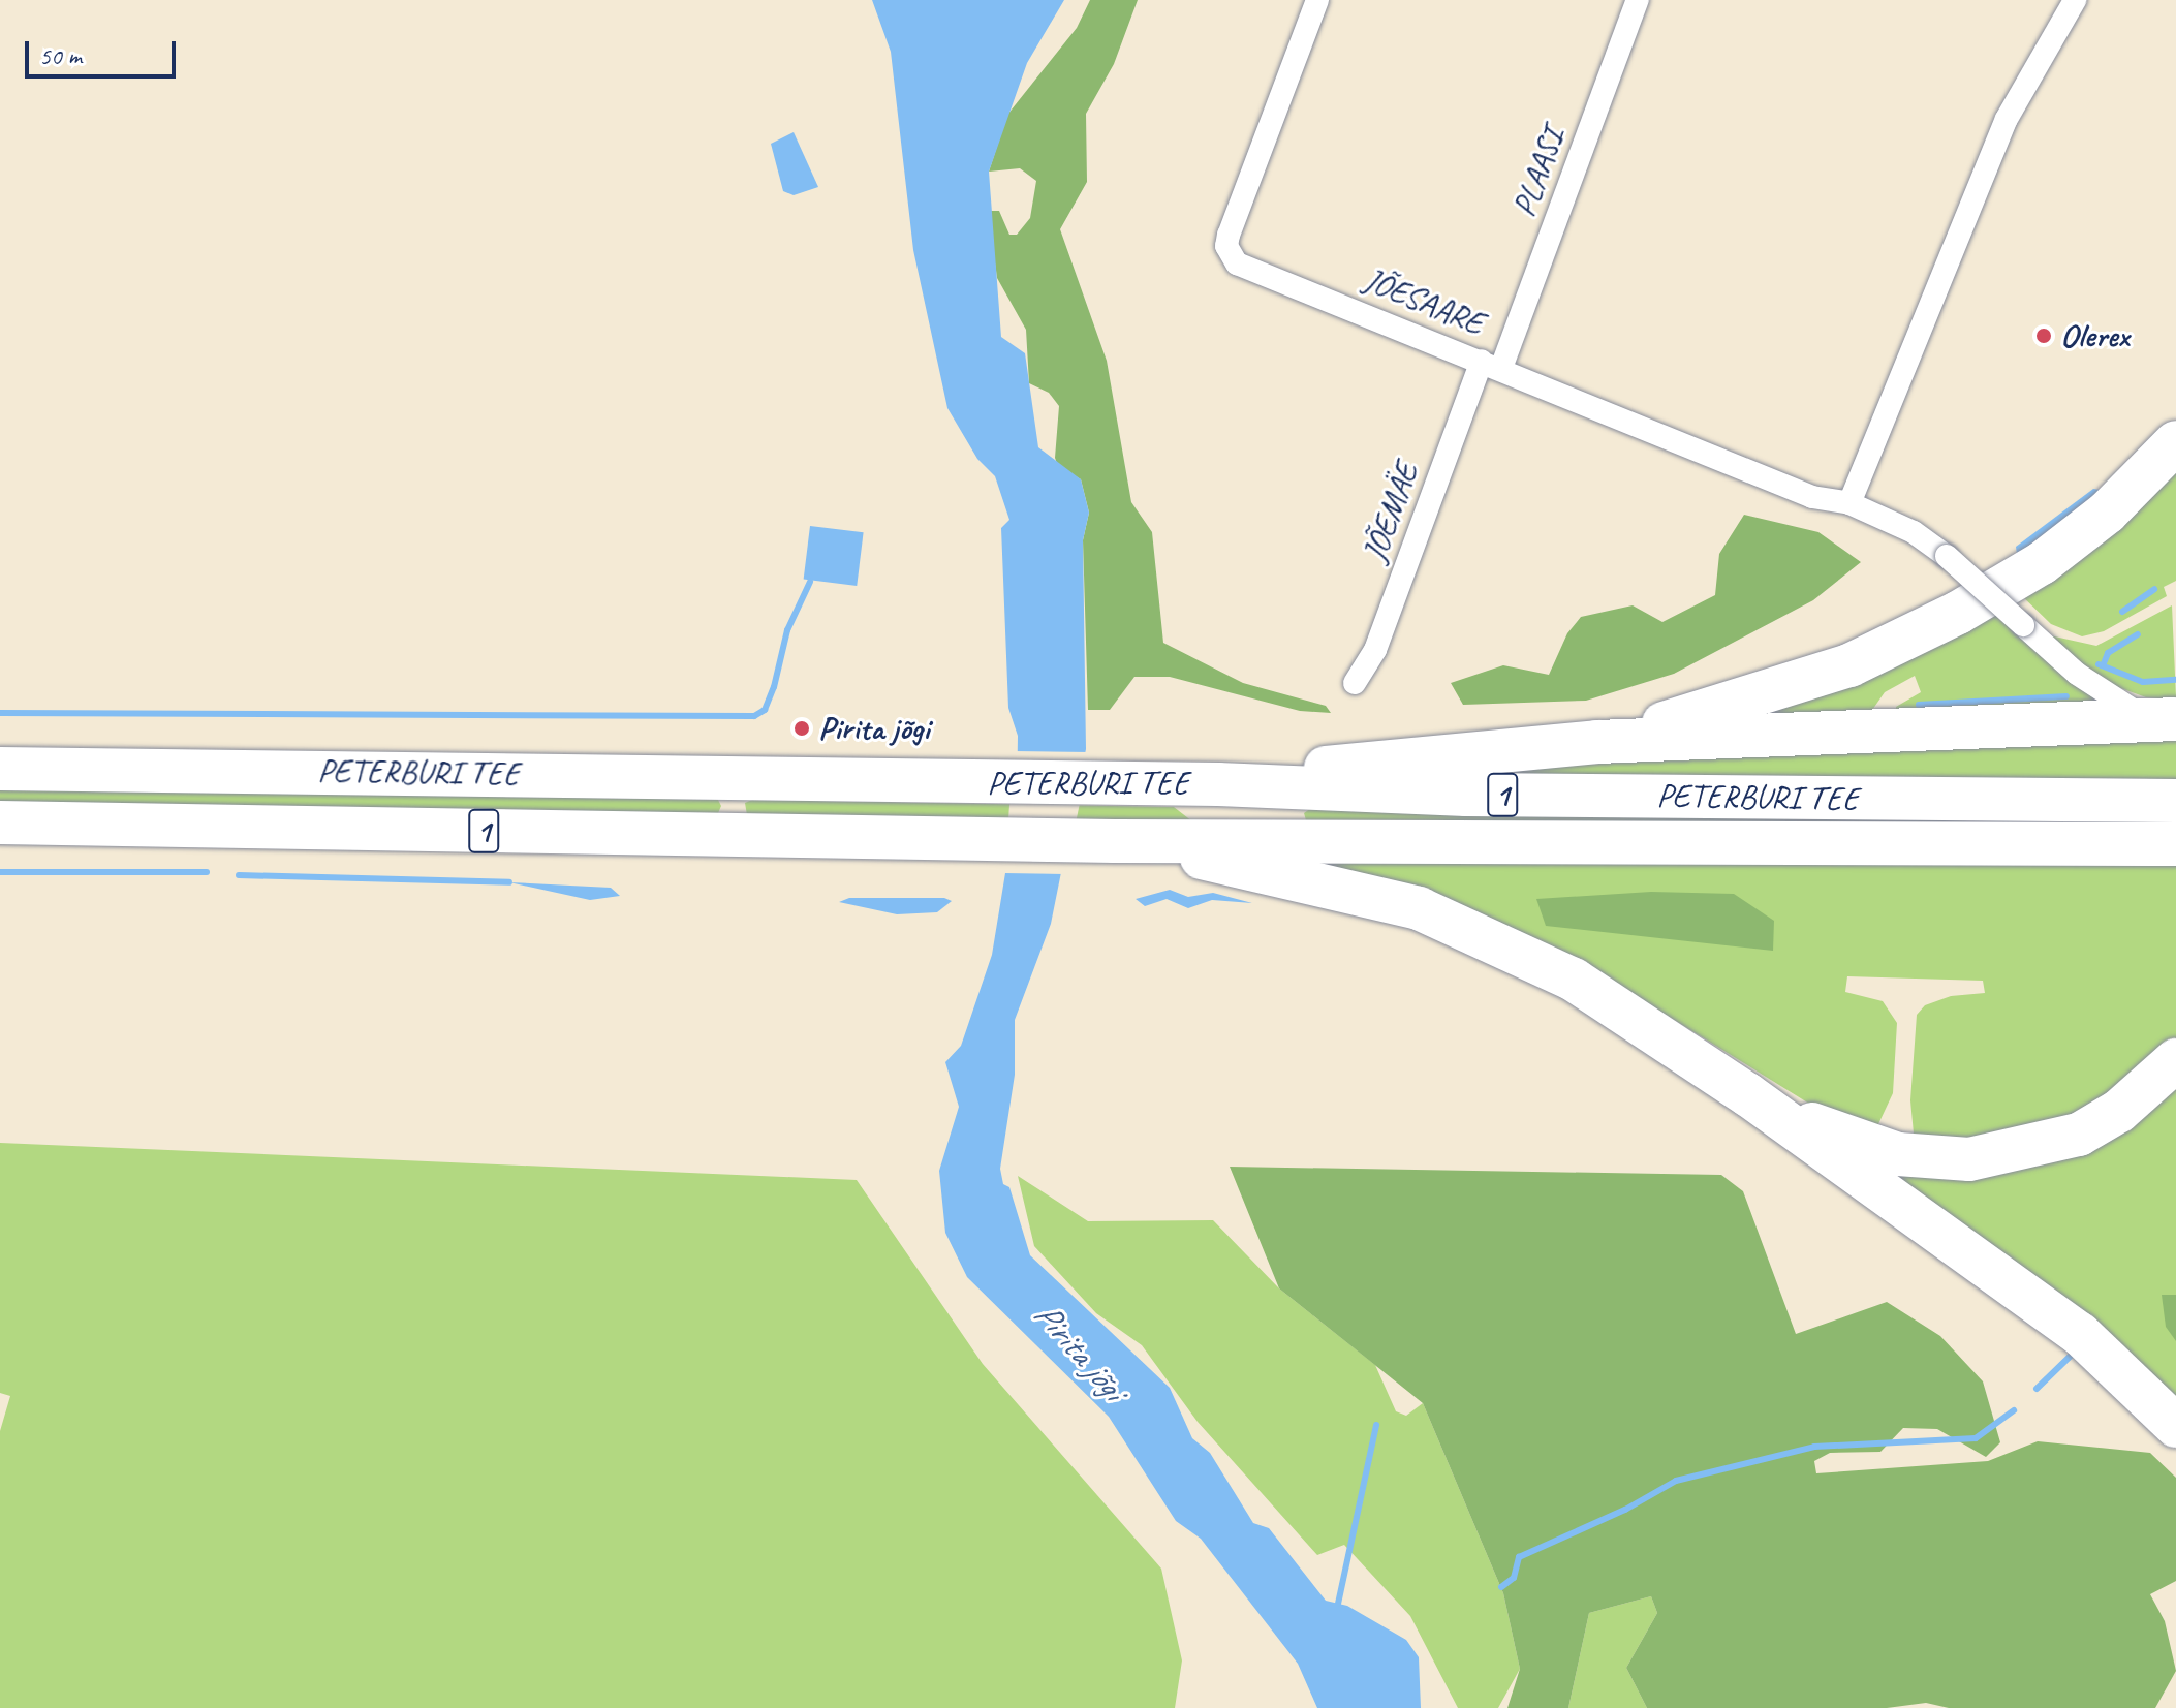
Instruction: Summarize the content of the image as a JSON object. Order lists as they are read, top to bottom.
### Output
{
  "streets": {
    "highway": ["PETERBURI TEE", "1"],
    "street": ["PLAASI", "JÕESAARE", "JÕEMÄE"]
  },
  "crossings": [
    ["PLAASI", "JÕESAARE"],
    ["PLAASI", "JÕEMÄE"],
    ["JÕESAARE", "JÕEMÄE"]
  ],
  "water": ["Pirita jõgi"],
  "places": ["Olerex", "Pirita jõgi"],
  "scale_bar": "50 m"
}
